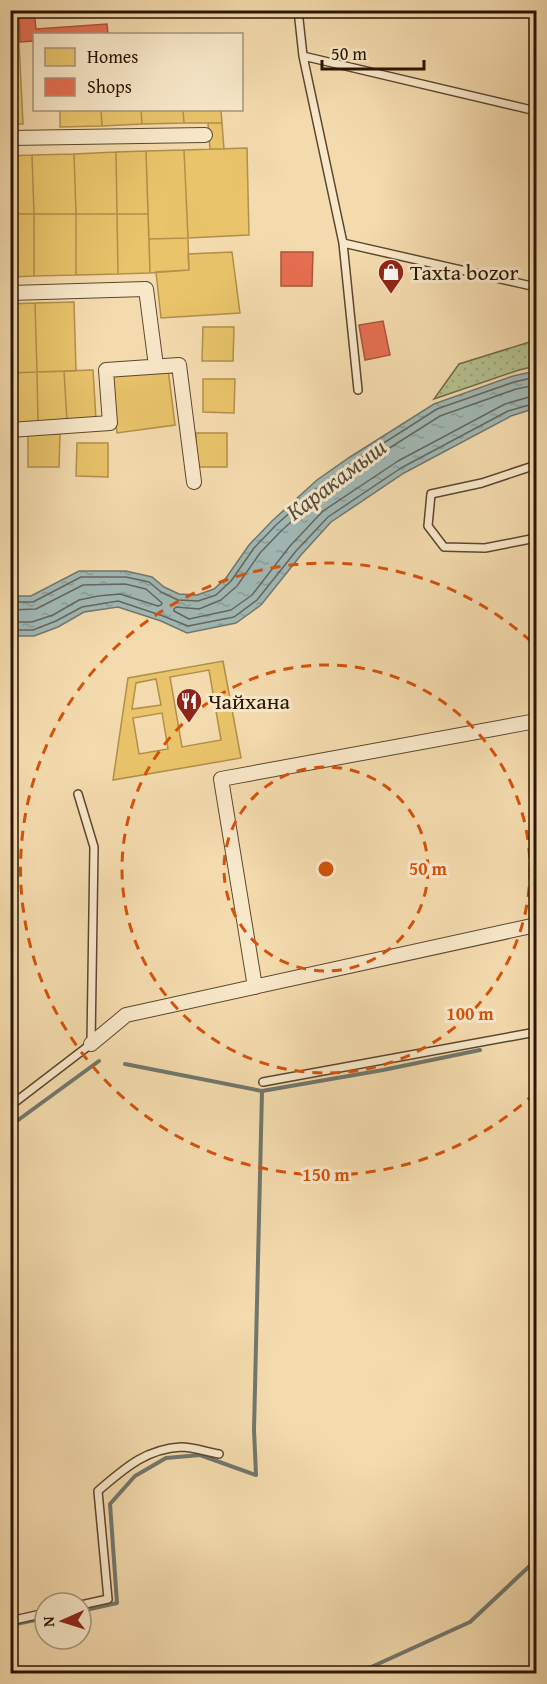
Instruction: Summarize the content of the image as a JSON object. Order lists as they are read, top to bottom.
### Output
{
  "water": ["Каракамыш"],
  "places": {
    "shop": ["Taxta bozor"],
    "restaurant": ["Чайхана"]
  },
  "legend": ["Homes", "Shops"],
  "scale_bar": "50 m",
  "north": "left",
  "rings": ["50 m", "100 m", "150 m"]
}
